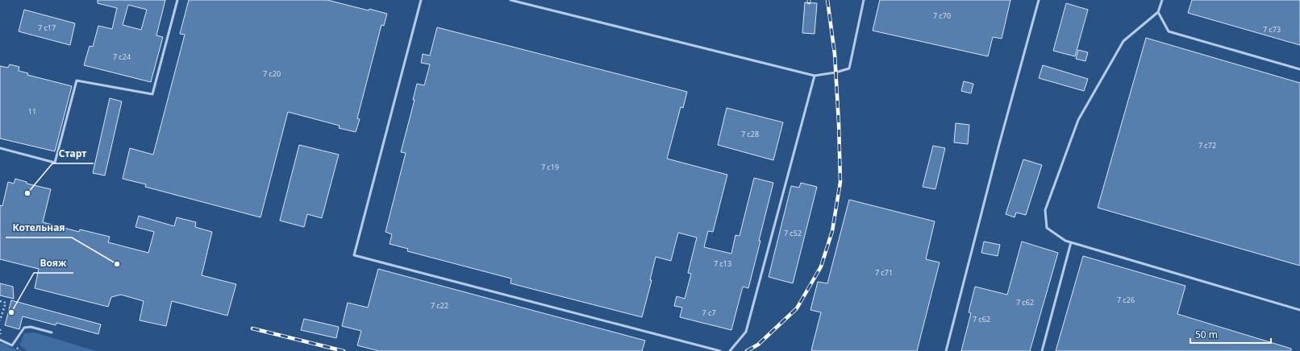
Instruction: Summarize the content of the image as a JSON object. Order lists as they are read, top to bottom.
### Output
{
  "places": ["Старт", "Котельная", "Вояж"],
  "house_numbers": [
    "7 с70",
    "7 c17",
    "7 с73",
    "7 с24",
    "7 с20",
    "11",
    "7 с28",
    "7 с72",
    "7 с19",
    "7 с52",
    "7 с13",
    "7 с71",
    "7 с26",
    "7 с62",
    "7 с22",
    "7 с7",
    "7 с62"
  ],
  "scale_bar": "50 m"
}
